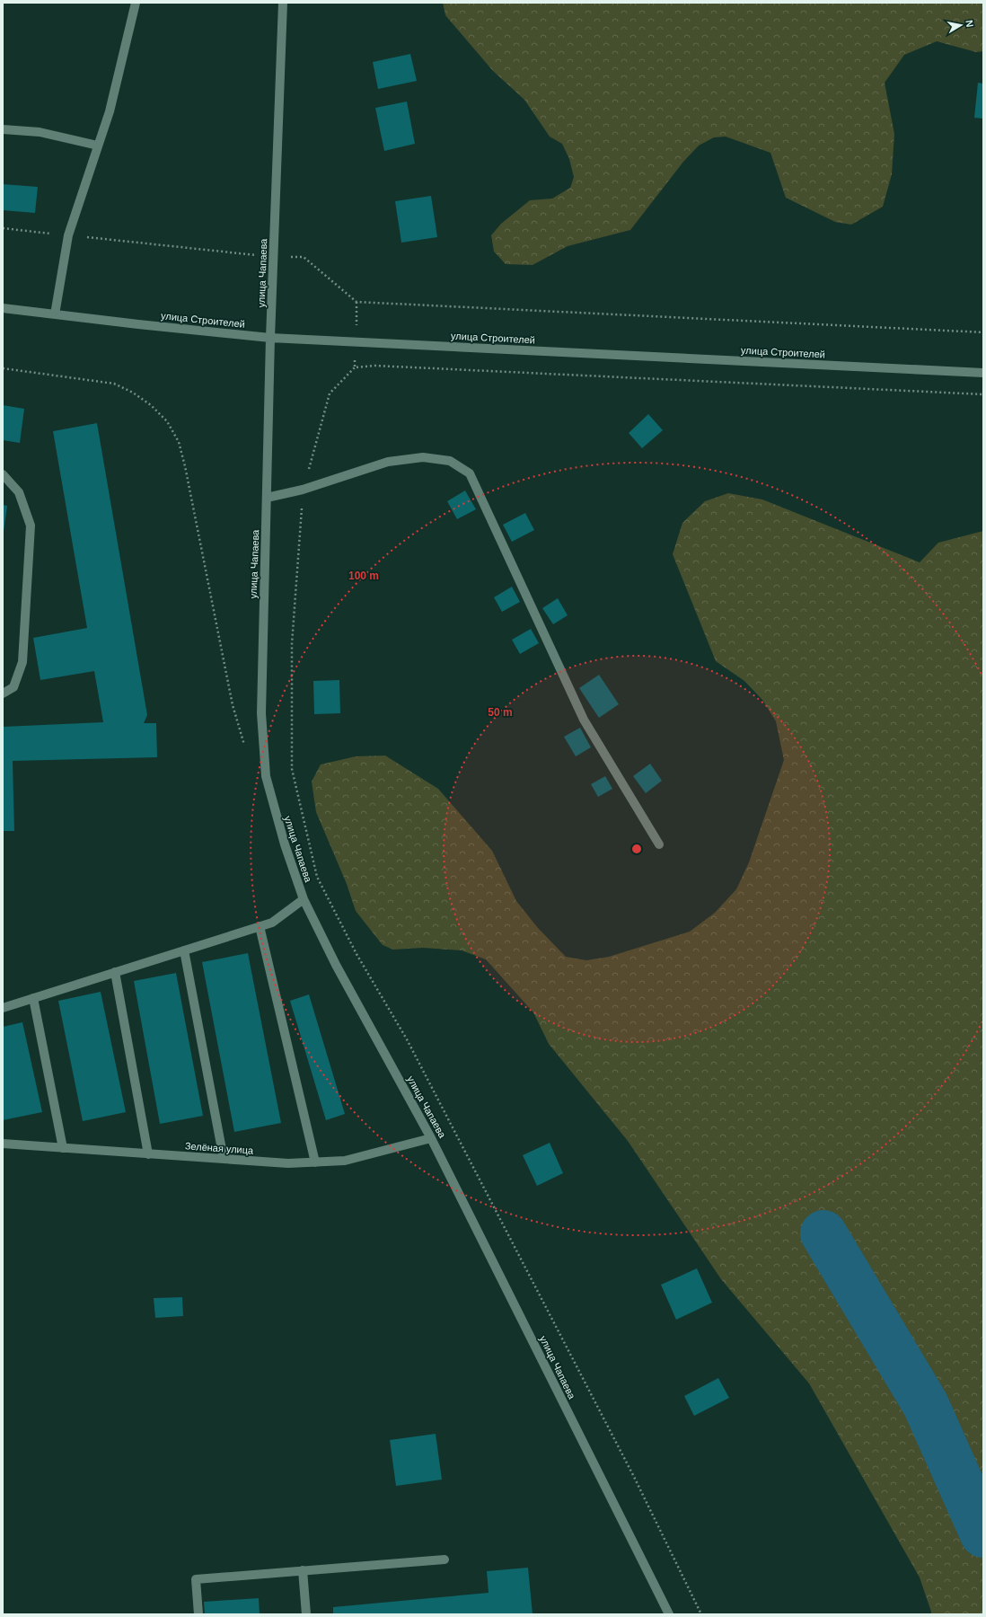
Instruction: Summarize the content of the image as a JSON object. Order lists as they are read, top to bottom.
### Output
{
  "streets": {
    "street": ["улица Чапаева", "улица Строителей", "Зелёная улица"]
  },
  "crossings": [
    ["улица Чапаева", "улица Строителей"],
    ["улица Чапаева", "Зелёная улица"]
  ],
  "north": "right",
  "rings": ["100 m", "50 m"]
}
